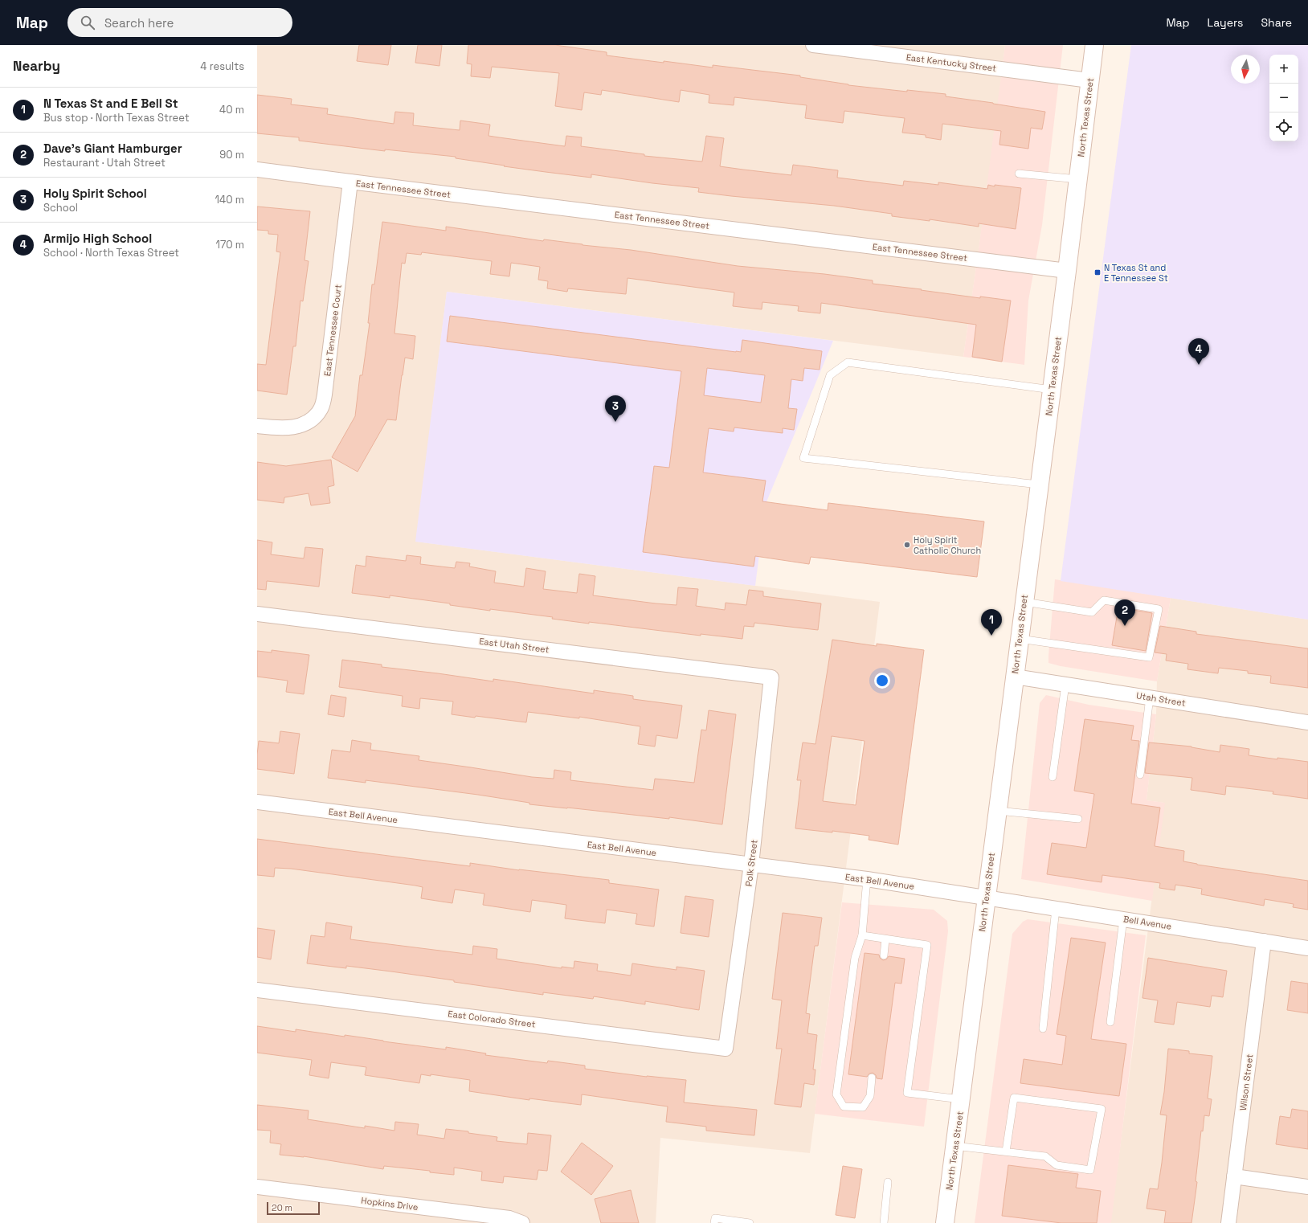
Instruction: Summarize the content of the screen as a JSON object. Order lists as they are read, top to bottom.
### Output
{
  "streets": {
    "main road": ["North Texas Street"],
    "street": [
      "East Kentucky Street",
      "East Tennessee Street",
      "East Tennessee Court",
      "East Utah Street",
      "Utah Street",
      "East Bell Avenue",
      "Polk Street",
      "Bell Avenue",
      "East Colorado Street",
      "Wilson Street",
      "Hopkins Drive"
    ]
  },
  "crossings": [
    ["East Kentucky Street", "North Texas Street"],
    ["North Texas Street", "East Tennessee Street"],
    ["North Texas Street", "Utah Street"],
    ["North Texas Street", "East Bell Avenue"],
    ["North Texas Street", "Bell Avenue"],
    ["East Tennessee Street", "East Tennessee Court"],
    ["East Utah Street", "Polk Street"],
    ["East Bell Avenue", "Polk Street"],
    ["East Bell Avenue", "Bell Avenue"],
    ["Polk Street", "East Colorado Street"],
    ["Bell Avenue", "Wilson Street"]
  ],
  "places": {
    "transit": ["N Texas St and E Tennessee St"],
    "other": ["Holy Spirit Catholic Church"]
  },
  "scale_bar": "20 m",
  "north": "bottom",
  "page": {
    "header": "Map",
    "search": "Search here",
    "nav": ["Map", "Layers", "Share"],
    "heading": ["Nearby", "4 results"],
    "map_buttons": ["+", "−"],
    "list": [
      {
        "mark": "1",
        "name": "N Texas St and E Bell St",
        "note": "Bus stop · North Texas Street",
        "value": "40 m"
      },
      {
        "mark": "2",
        "name": "Dave's Giant Hamburger",
        "note": "Restaurant · Utah Street",
        "value": "90 m"
      },
      {
        "mark": "3",
        "name": "Holy Spirit School",
        "note": "School",
        "value": "140 m"
      },
      {
        "mark": "4",
        "name": "Armijo High School",
        "note": "School · North Texas Street",
        "value": "170 m"
      }
    ],
    "pins": [
      "4",
      "3",
      "2",
      "1"
    ],
    "scale": "20 m"
  }
}
